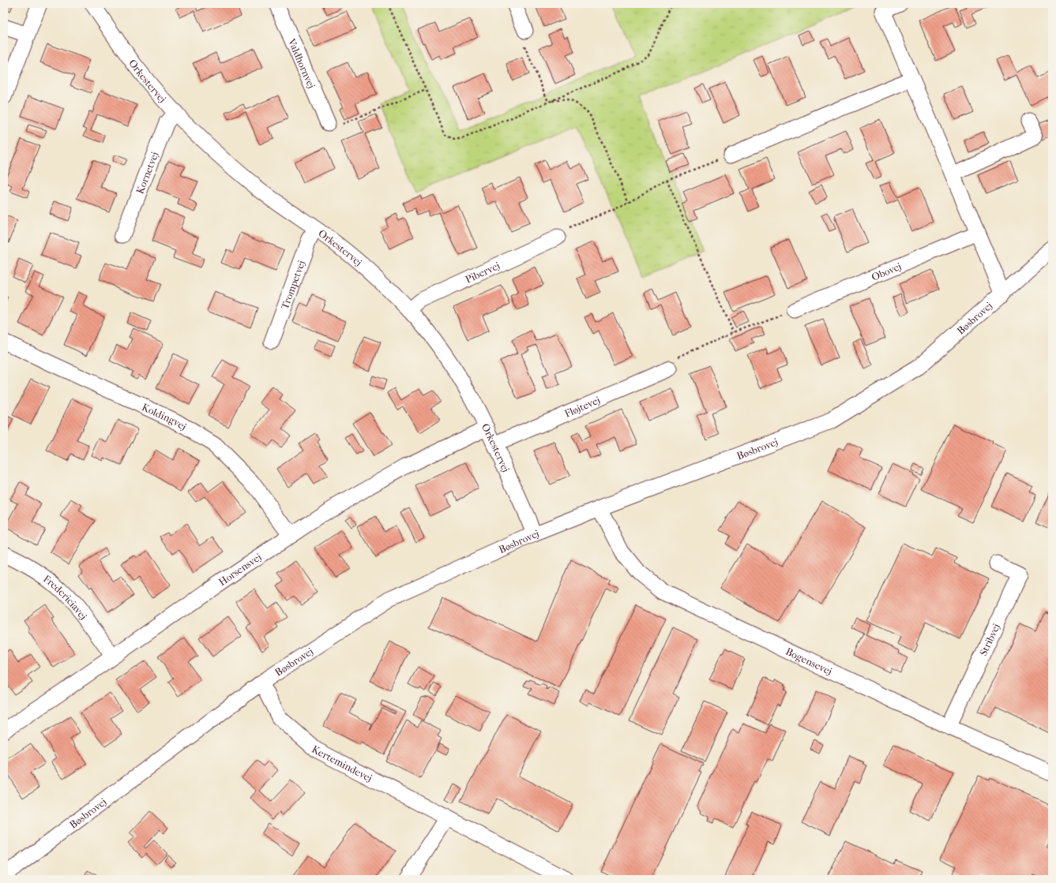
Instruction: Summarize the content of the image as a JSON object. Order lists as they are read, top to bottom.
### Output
{
  "streets": {
    "street": [
      "Valdhornvej",
      "Orkestervej",
      "Kornetvej",
      "Obovej",
      "Pibervej",
      "Trompetvej",
      "Bøsbrovej",
      "Fløjtevej",
      "Koldingvej",
      "Horsensvej",
      "Fredericiavej",
      "Stribvej",
      "Bogensevej",
      "Kertemindevej"
    ]
  },
  "crossings": [
    ["Orkestervej", "Kornetvej"],
    ["Orkestervej", "Pibervej"],
    ["Orkestervej", "Trompetvej"],
    ["Orkestervej", "Bøsbrovej"],
    ["Orkestervej", "Fløjtevej"],
    ["Orkestervej", "Horsensvej"],
    ["Bøsbrovej", "Bogensevej"],
    ["Bøsbrovej", "Kertemindevej"],
    ["Koldingvej", "Horsensvej"],
    ["Horsensvej", "Fredericiavej"],
    ["Stribvej", "Bogensevej"]
  ]
}
